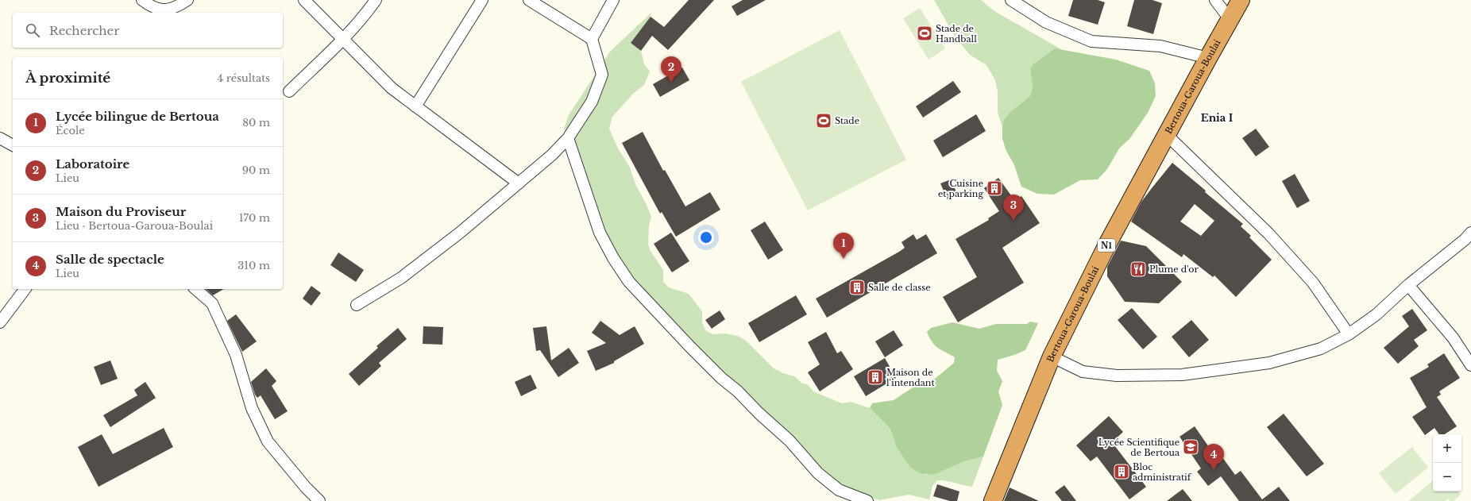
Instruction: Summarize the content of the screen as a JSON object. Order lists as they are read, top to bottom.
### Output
{
  "streets": {
    "highway": ["Bertoua-Garoua-Boulai", "N1"]
  },
  "districts": ["Enia I"],
  "places": {
    "sports": ["Stade de Handball", "Stade"],
    "building": [
      "Cuisine et parking",
      "Salle de classe",
      "Maison de l'intendant",
      "Bloc administratif"
    ],
    "restaurant": ["Plume d'or"],
    "school or university": ["Lycée Scientifique de Bertoua"]
  },
  "page": {
    "search": "Rechercher",
    "pins": [
      "2",
      "3",
      "1",
      "4"
    ],
    "heading": ["À proximité", "4 résultats"],
    "list": [
      {
        "mark": "1",
        "name": "Lycée bilingue de Bertoua",
        "note": "École",
        "value": "80 m"
      },
      {
        "mark": "2",
        "name": "Laboratoire",
        "note": "Lieu",
        "value": "90 m"
      },
      {
        "mark": "3",
        "name": "Maison du Proviseur",
        "note": "Lieu · Bertoua-Garoua-Boulai",
        "value": "170 m"
      },
      {
        "mark": "4",
        "name": "Salle de spectacle",
        "note": "Lieu",
        "value": "310 m"
      }
    ],
    "map_buttons": ["+", "−"]
  }
}
